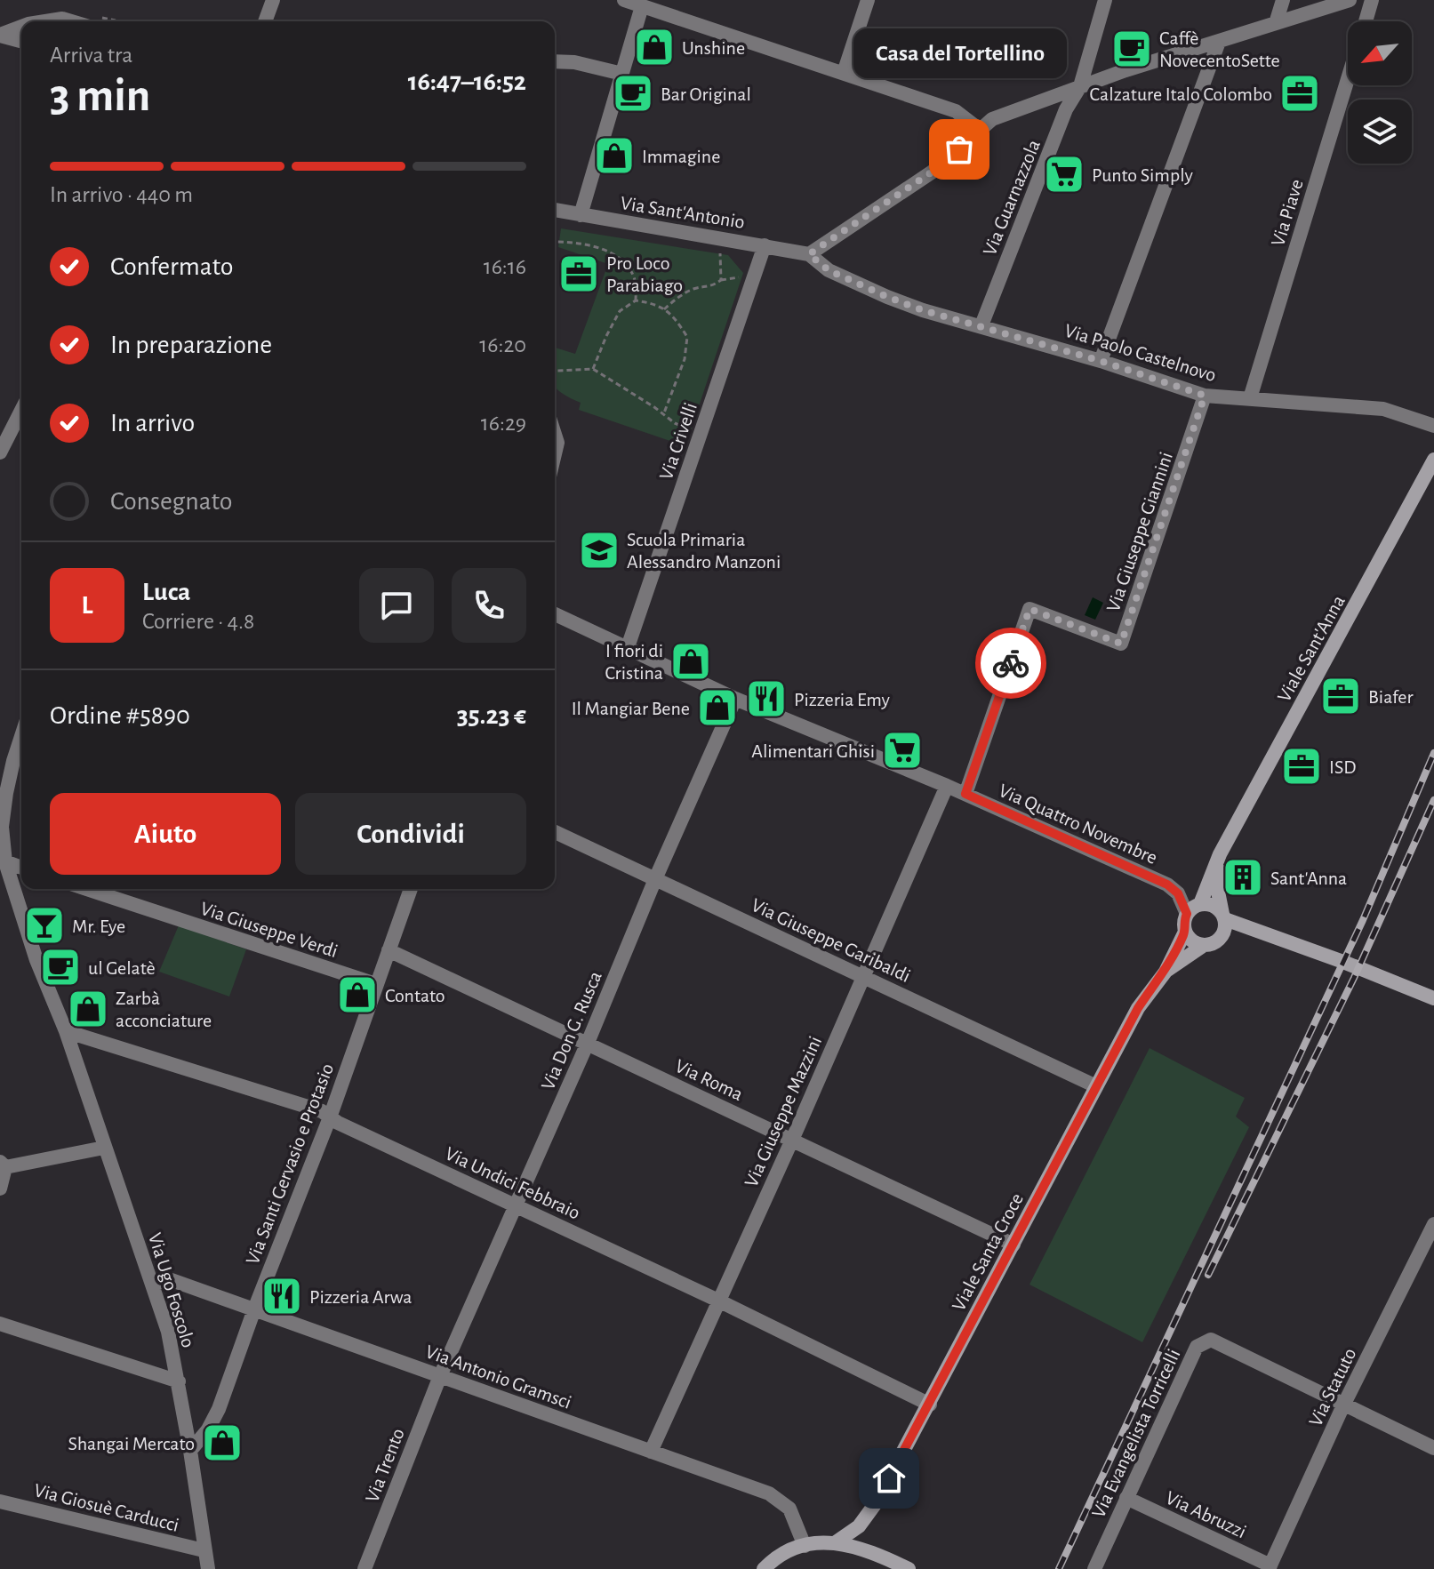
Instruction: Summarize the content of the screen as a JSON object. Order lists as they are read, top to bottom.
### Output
{
  "streets": {
    "street": [
      "Via Guarnazzola",
      "Via Sant'Antonio",
      "Via Piave",
      "Via Paolo Castelnovo",
      "Via Crivelli",
      "Via Giuseppe Giannini",
      "Viale Sant'Anna",
      "Via Quattro Novembre",
      "Via Giuseppe Verdi",
      "Via Giuseppe Garibaldi",
      "Via Don G. Rusca",
      "Via Roma",
      "Via Giuseppe Mazzini",
      "Via Santi Gervasio e Protasio",
      "Via Undici Febbraio",
      "Viale Santa Croce",
      "Via Ugo Foscolo",
      "Via Antonio Gramsci",
      "Via Statuto",
      "Via Evangelista Torricelli",
      "Via Trento",
      "Via Giosuè Carducci",
      "Via Abruzzi"
    ]
  },
  "crossings": [
    ["Via Guarnazzola", "Via Paolo Castelnovo"],
    ["Via Sant'Antonio", "Via Paolo Castelnovo"],
    ["Via Sant'Antonio", "Via Crivelli"],
    ["Via Piave", "Via Paolo Castelnovo"],
    ["Via Paolo Castelnovo", "Via Giuseppe Giannini"],
    ["Via Crivelli", "Via Quattro Novembre"],
    ["Via Giuseppe Giannini", "Via Quattro Novembre"],
    ["Viale Sant'Anna", "Via Quattro Novembre"],
    ["Viale Sant'Anna", "Viale Santa Croce"],
    ["Via Quattro Novembre", "Via Don G. Rusca"],
    ["Via Quattro Novembre", "Via Giuseppe Mazzini"],
    ["Via Quattro Novembre", "Viale Santa Croce"],
    ["Via Giuseppe Verdi", "Via Santi Gervasio e Protasio"],
    ["Via Giuseppe Garibaldi", "Via Don G. Rusca"],
    ["Via Giuseppe Garibaldi", "Via Giuseppe Mazzini"],
    ["Via Giuseppe Garibaldi", "Viale Santa Croce"],
    ["Via Don G. Rusca", "Via Roma"],
    ["Via Don G. Rusca", "Via Undici Febbraio"],
    ["Via Don G. Rusca", "Via Antonio Gramsci"],
    ["Via Don G. Rusca", "Via Trento"],
    ["Via Roma", "Via Giuseppe Mazzini"],
    ["Via Roma", "Via Santi Gervasio e Protasio"],
    ["Via Roma", "Viale Santa Croce"],
    ["Via Giuseppe Mazzini", "Via Undici Febbraio"],
    ["Via Giuseppe Mazzini", "Via Antonio Gramsci"],
    ["Via Santi Gervasio e Protasio", "Via Undici Febbraio"],
    ["Via Santi Gervasio e Protasio", "Via Ugo Foscolo"],
    ["Via Santi Gervasio e Protasio", "Via Antonio Gramsci"],
    ["Via Undici Febbraio", "Viale Santa Croce"],
    ["Via Undici Febbraio", "Via Ugo Foscolo"],
    ["Via Ugo Foscolo", "Via Antonio Gramsci"],
    ["Via Ugo Foscolo", "Via Giosuè Carducci"],
    ["Via Antonio Gramsci", "Via Trento"],
    ["Via Statuto", "Via Evangelista Torricelli"],
    ["Via Statuto", "Via Abruzzi"],
    ["Via Evangelista Torricelli", "Via Abruzzi"]
  ],
  "places": {
    "shop": [
      "Unshine",
      "Immagine",
      "I fiori di Cristina",
      "Il Mangiar Bene",
      "Contato",
      "Zarbà acconciature",
      "Shangai Mercato"
    ],
    "cafe": ["Caffè NovecentoSette", "Bar Original", "ul Gelatè"],
    "office": [
      "Calzature Italo Colombo",
      "Pro Loco Parabiago",
      "Biafer",
      "ISD"
    ],
    "other": ["Casa del Tortellino"],
    "supermarket": ["Punto Simply", "Alimentari Ghisi"],
    "school or university": ["Scuola Primaria Alessandro Manzoni"],
    "restaurant": ["Pizzeria Emy", "Pizzeria Arwa"],
    "building": ["Sant'Anna"],
    "bar": ["Mr. Eye"]
  },
  "north": "bottom left",
  "page": {
    "heading": ["3 min", "Arriva tra", "16:47–16:52"],
    "panel": [
      "Luca",
      "Corriere · 4.8",
      "Ordine #5890",
      "35.23 €"
    ],
    "bubble": "Casa del Tortellino",
    "bar": "In arrivo · 440 m",
    "list": [
      ["Confermato", "16:16"],
      ["In preparazione", "16:20"],
      ["In arrivo", "16:29"],
      "Consegnato"
    ],
    "round": "L",
    "buttons": ["Aiuto", "Condividi"]
  }
}
